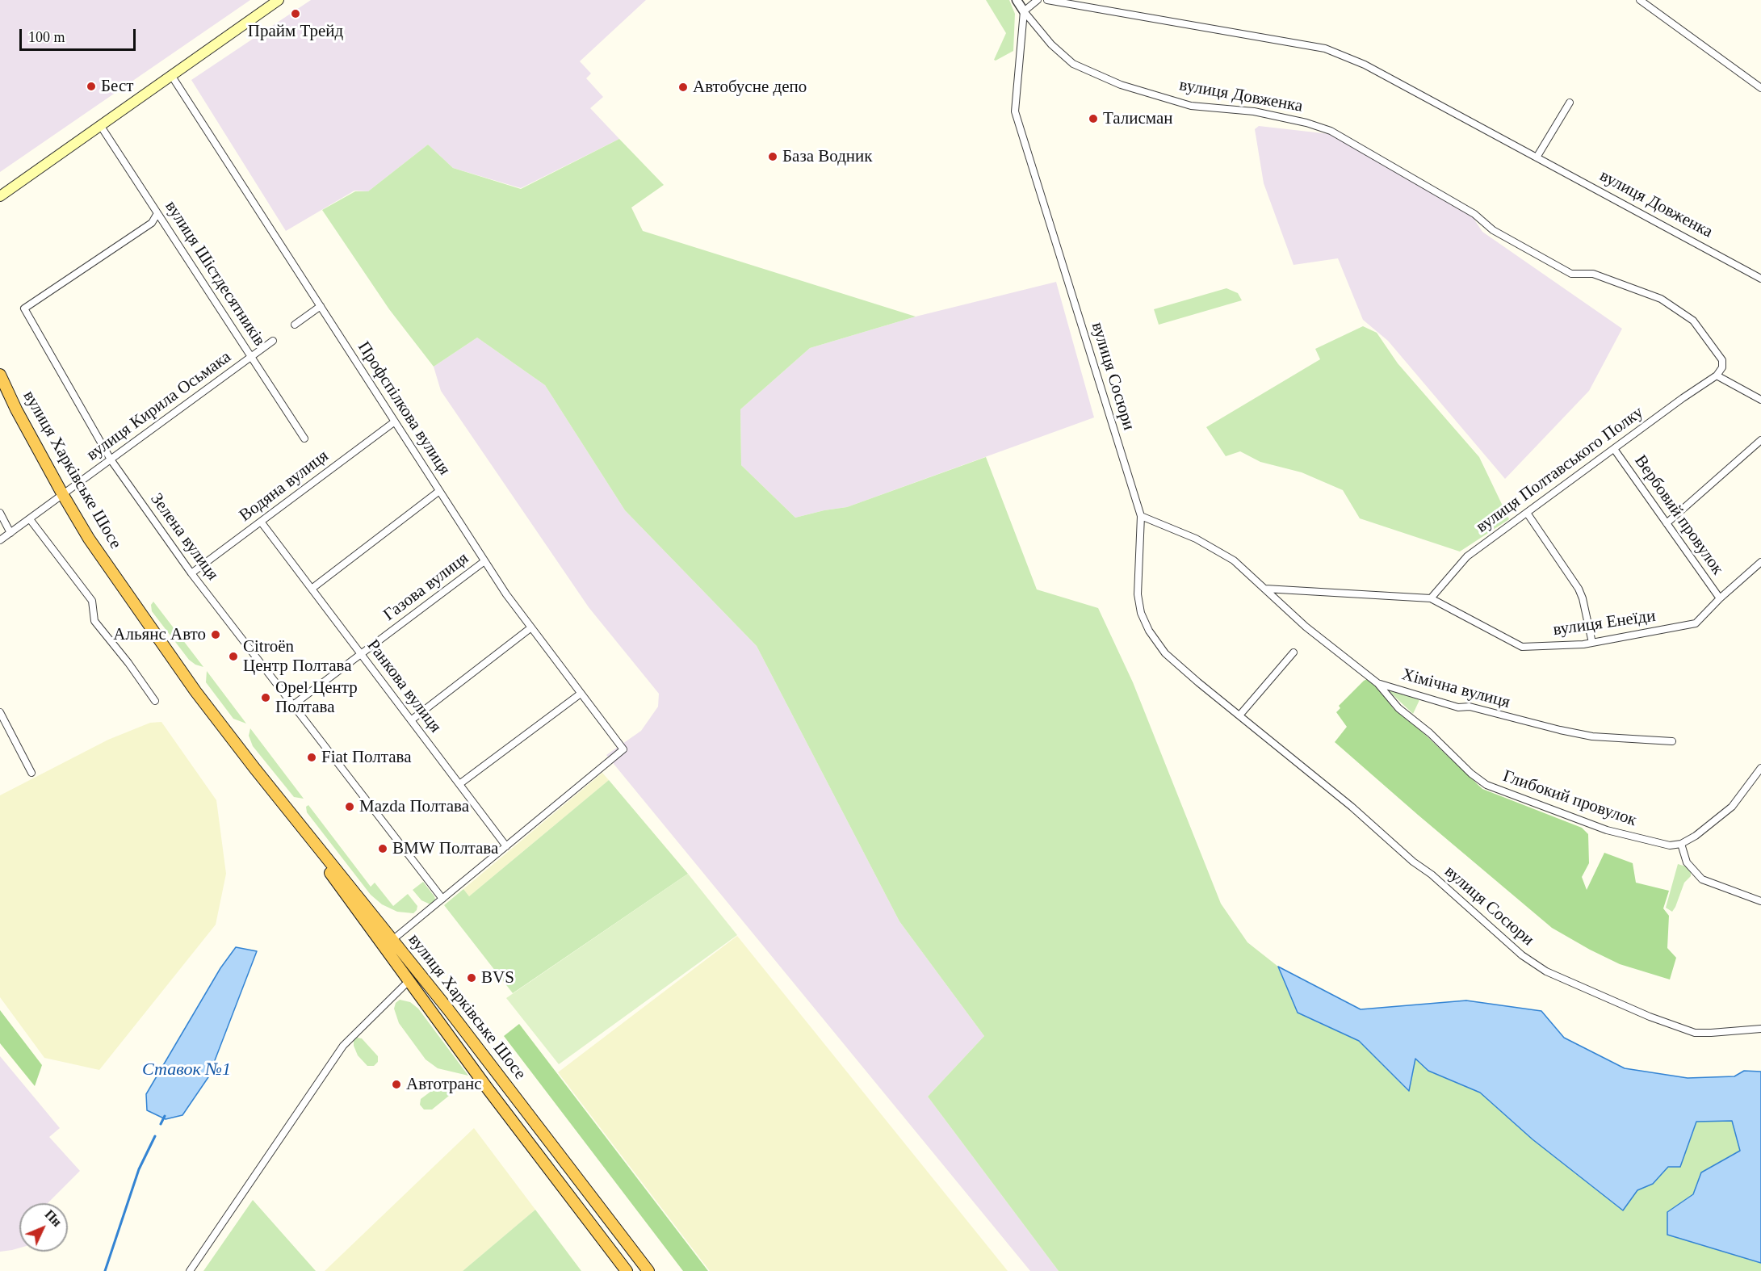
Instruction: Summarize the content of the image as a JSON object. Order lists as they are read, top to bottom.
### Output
{
  "streets": {
    "highway": ["вулиця Харківське Шосе"],
    "street": [
      "вулиця Довженка",
      "вулиця Шістдесятників",
      "вулиця Сосюри",
      "вулиця Кирила Осьмака",
      "Профспілкова вулиця",
      "вулиця Полтавського Полку",
      "Водяна вулиця",
      "Вербовий провулок",
      "Зелена вулиця",
      "Газова вулиця",
      "вулиця Енеїди",
      "Ранкова вулиця",
      "Хімічна вулиця",
      "Глибокий провулок"
    ]
  },
  "crossings": [
    ["вулиця Довженка", "вулиця Сосюри"],
    ["вулиця Довженка", "вулиця Полтавського Полку"],
    ["вулиця Шістдесятників", "вулиця Кирила Осьмака"],
    ["вулиця Шістдесятників", "Зелена вулиця"],
    ["вулиця Кирила Осьмака", "вулиця Харківське Шосе"],
    ["вулиця Кирила Осьмака", "Зелена вулиця"],
    ["Профспілкова вулиця", "Водяна вулиця"],
    ["Профспілкова вулиця", "Газова вулиця"],
    ["Профспілкова вулиця", "Ранкова вулиця"],
    ["вулиця Полтавського Полку", "Вербовий провулок"],
    ["вулиця Полтавського Полку", "вулиця Енеїди"],
    ["Водяна вулиця", "Зелена вулиця"],
    ["Водяна вулиця", "Ранкова вулиця"],
    ["Вербовий провулок", "вулиця Енеїди"],
    ["Зелена вулиця", "Газова вулиця"],
    ["Газова вулиця", "Ранкова вулиця"],
    ["вулиця Енеїди", "Хімічна вулиця"],
    ["Хімічна вулиця", "Глибокий провулок"]
  ],
  "water": ["Ставок №1"],
  "places": [
    "Прайм Трейд",
    "Бест",
    "Автобусне депо",
    "Талисман",
    "База Водник",
    "Альянс Авто",
    "Citroën Центр Полтава",
    "Opel Центр Полтава",
    "Fiat Полтава",
    "Mazda Полтава",
    "BMW Полтава",
    "BVS",
    "Автотранс"
  ],
  "scale_bar": "100 m",
  "north": "top right"
}
